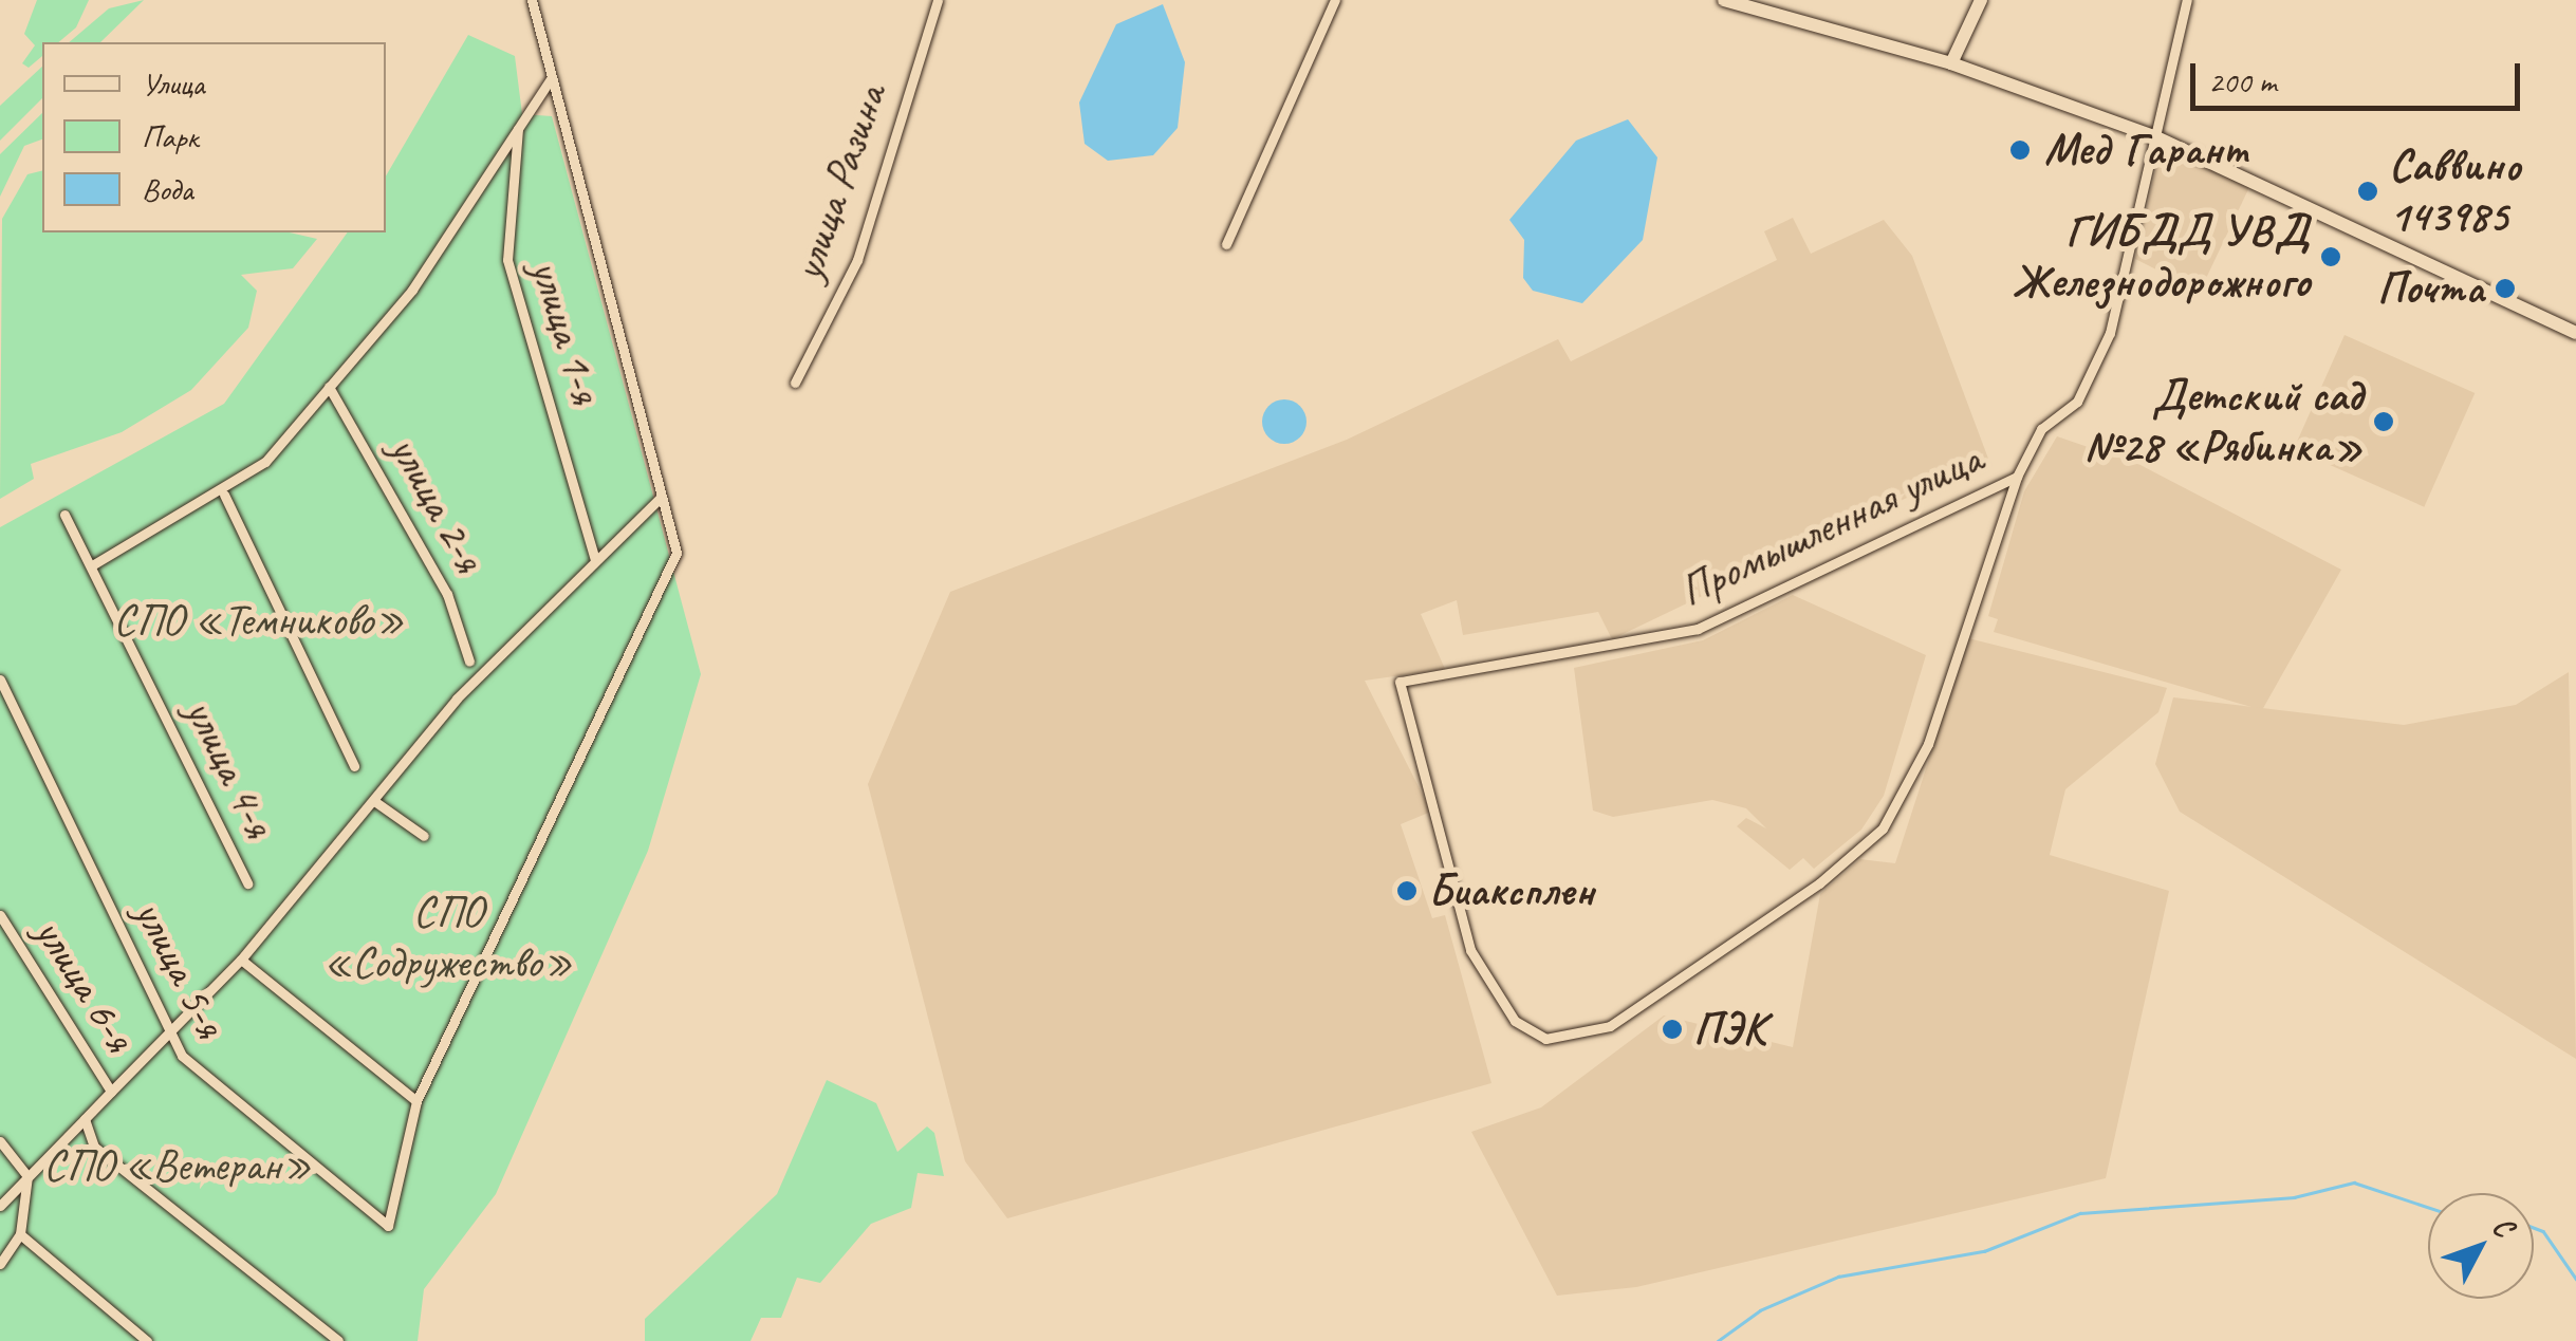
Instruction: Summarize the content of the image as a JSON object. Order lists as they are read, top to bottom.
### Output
{
  "streets": {
    "street": [
      "улица Разина",
      "улица 1-я",
      "улица 2-я",
      "Промышленная улица",
      "улица 4-я",
      "улица 5-я",
      "улица 6-я"
    ]
  },
  "parks": ["СПО «Темниково»", "СПО «Содружество»", "СПО «Ветеран»"],
  "places": [
    "Мед Гарант",
    "Саввино 143985",
    "ГИБДД УВД Железнодорожного",
    "Почта",
    "Детский сад №28 «Рябинка»",
    "Биаксплен",
    "ПЭК"
  ],
  "legend": ["Улица", "Парк", "Вода"],
  "scale_bar": "200 m",
  "north": "top right"
}
